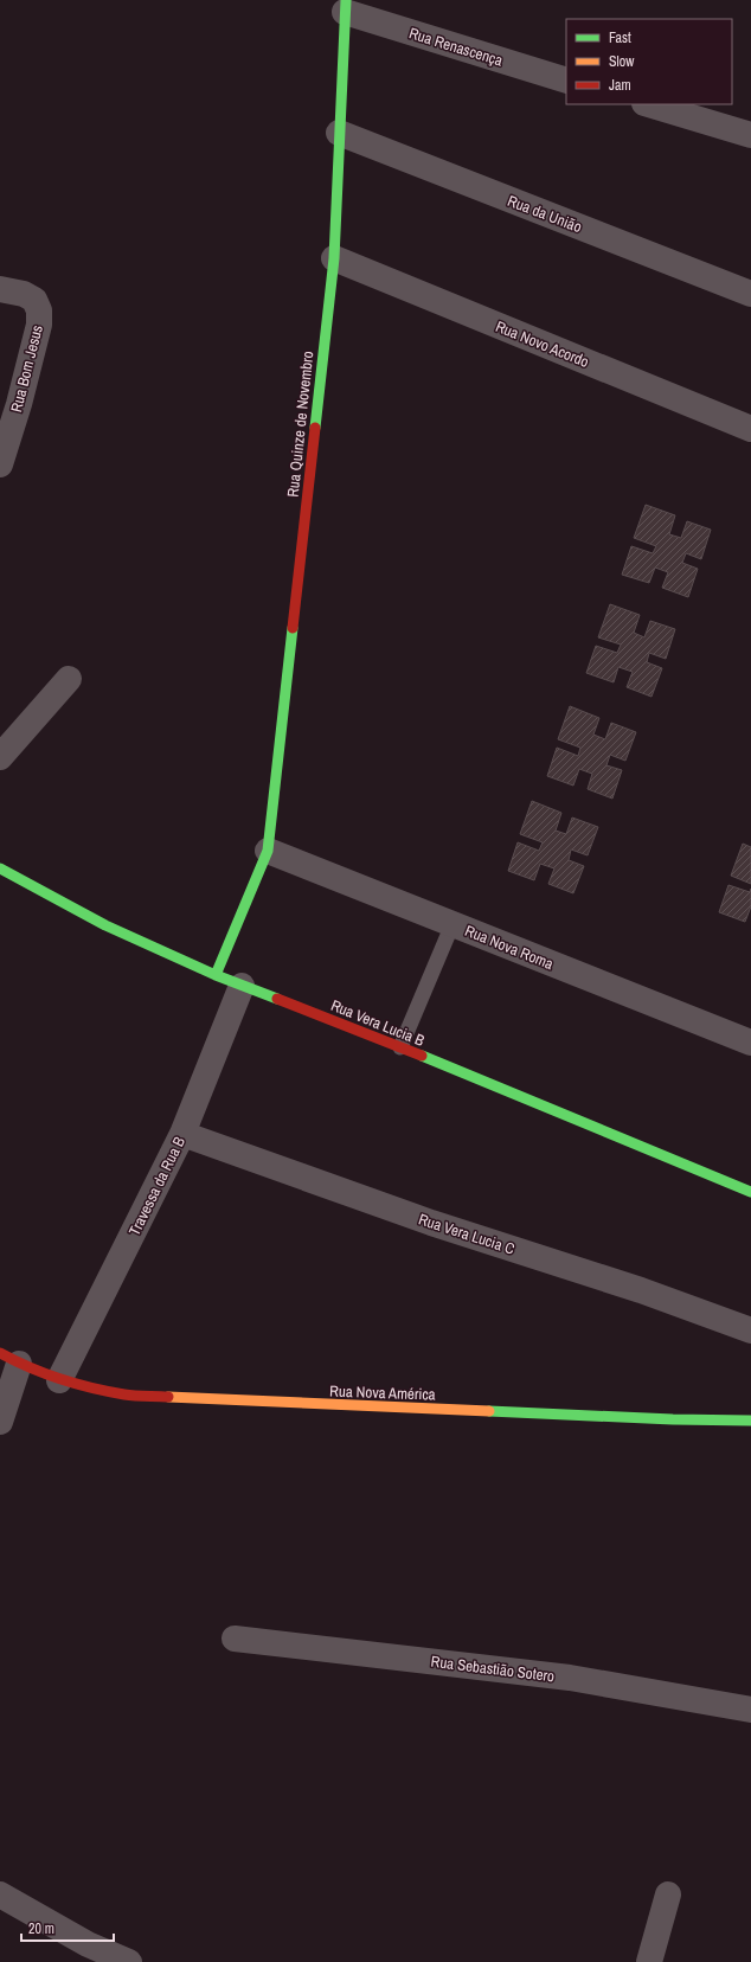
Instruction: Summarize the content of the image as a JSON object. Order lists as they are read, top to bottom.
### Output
{
  "streets": {
    "street": [
      "Rua Renascença",
      "Rua da União",
      "Rua Novo Acordo",
      "Rua Bom Jesus",
      "Rua Quinze de Novembro",
      "Rua Nova Roma",
      "Rua Vera Lucia B",
      "Travessa da Rua B",
      "Rua Vera Lucia C",
      "Rua Nova América",
      "Rua Sebastião Sotero"
    ]
  },
  "crossings": [
    ["Rua Renascença", "Rua Quinze de Novembro"],
    ["Rua da União", "Rua Quinze de Novembro"],
    ["Rua Novo Acordo", "Rua Quinze de Novembro"],
    ["Rua Quinze de Novembro", "Rua Nova Roma"],
    ["Rua Quinze de Novembro", "Rua Vera Lucia B"],
    ["Rua Vera Lucia B", "Travessa da Rua B"],
    ["Travessa da Rua B", "Rua Vera Lucia C"],
    ["Travessa da Rua B", "Rua Nova América"]
  ],
  "legend": ["Fast", "Slow", "Jam"],
  "scale_bar": "20 m"
}
